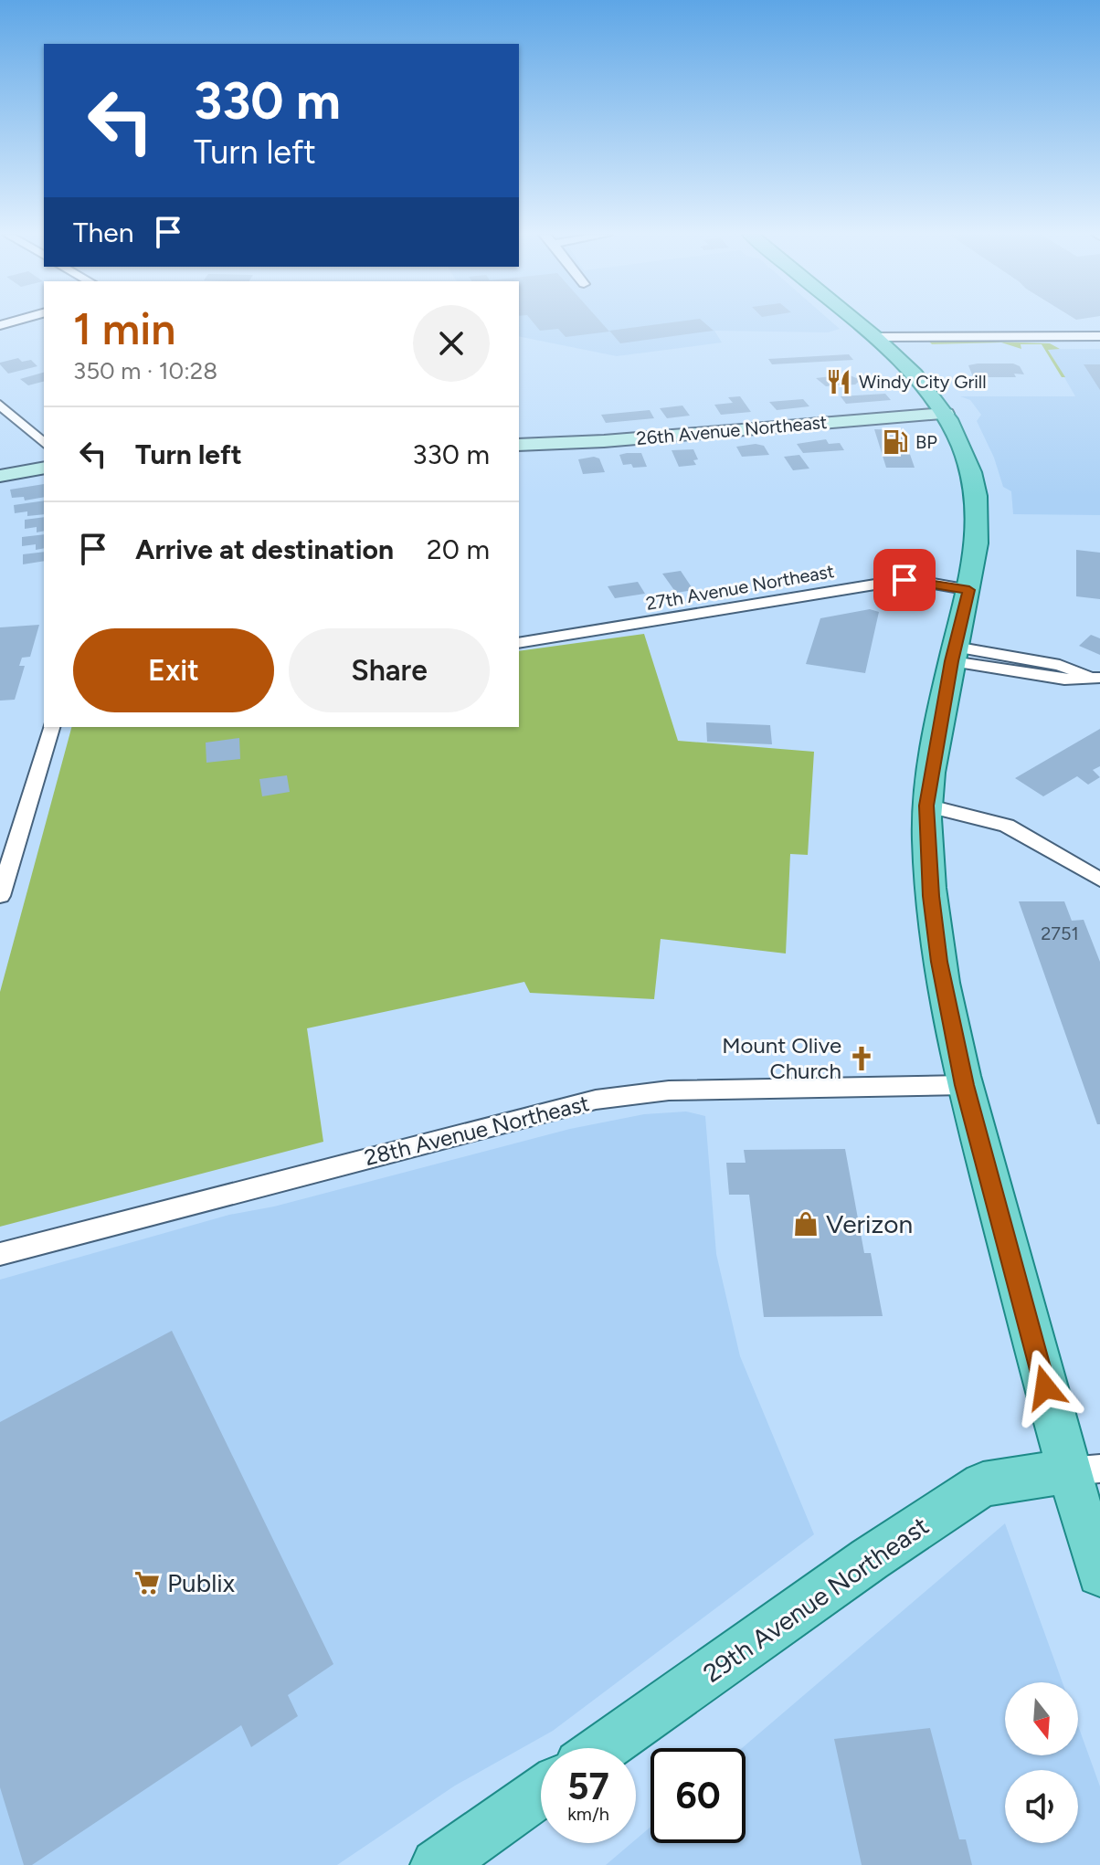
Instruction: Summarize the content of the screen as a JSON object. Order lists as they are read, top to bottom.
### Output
{
  "streets": {
    "main road": ["29th Avenue Northeast"],
    "street": ["26th Avenue Northeast", "27th Avenue Northeast", "28th Avenue Northeast"]
  },
  "places": {
    "restaurant": ["Windy City Grill"],
    "fuel station": ["BP"],
    "church": ["Mount Olive Church"],
    "shop": ["Verizon"],
    "supermarket": ["Publix"]
  },
  "house_numbers": ["2751"],
  "north": "bottom",
  "page": {
    "turn": ["330 m", "Turn left"],
    "then": "Then",
    "heading": ["1 min", "350 m · 10:28"],
    "list": [
      {
        "name": "Turn left",
        "value": "330 m"
      },
      {
        "name": "Arrive at destination",
        "value": "20 m"
      }
    ],
    "buttons": ["Exit", "Share"],
    "speed": "57 km/h",
    "limit": "60"
  }
}
